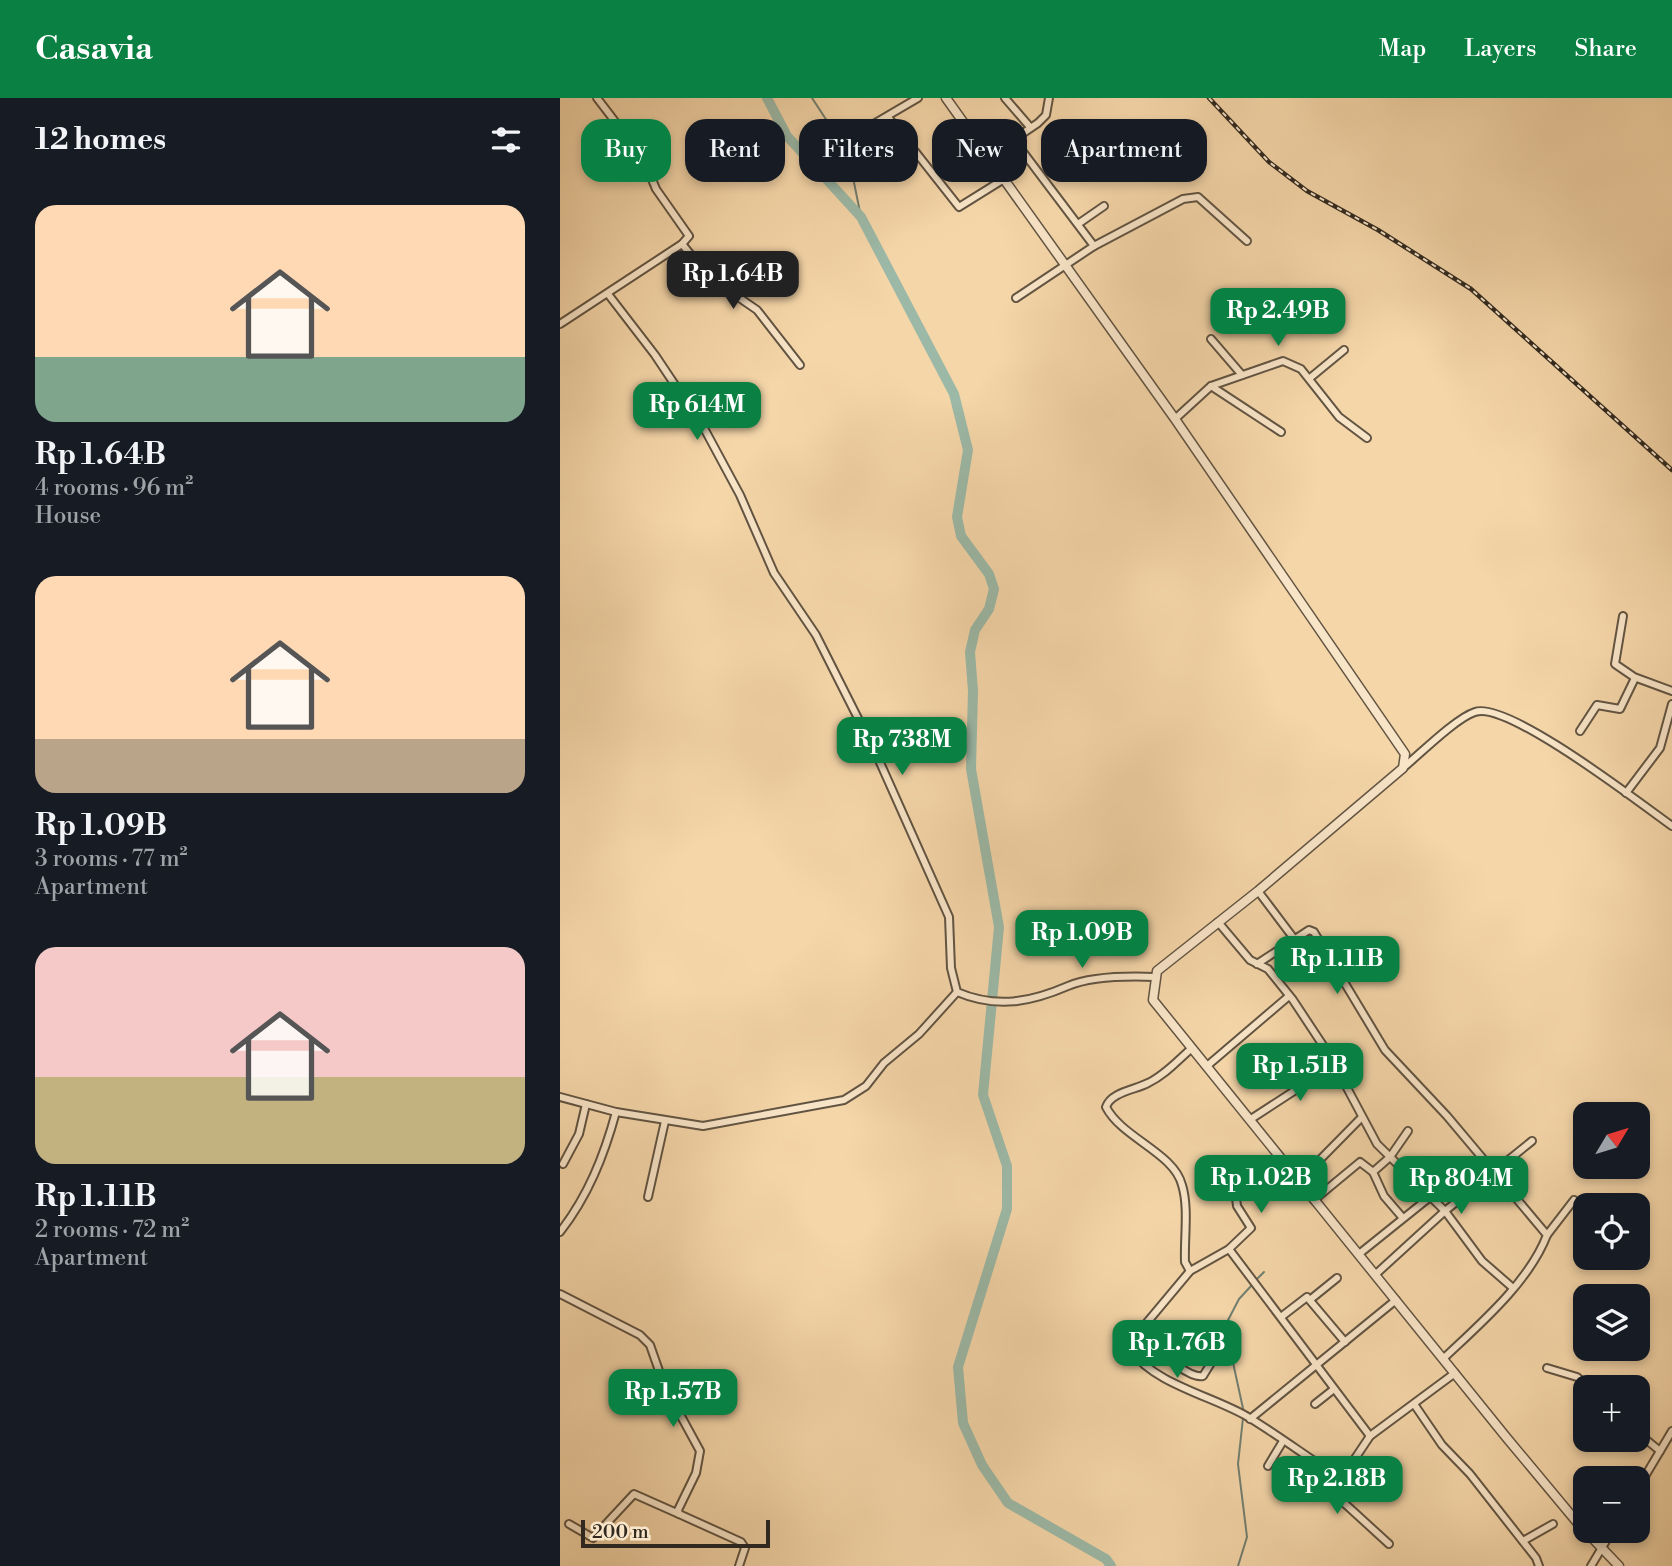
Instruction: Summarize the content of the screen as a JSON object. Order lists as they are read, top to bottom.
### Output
{
  "scale_bar": "200 m",
  "north": "top right",
  "page": {
    "header": "Casavia",
    "nav": ["Map", "Layers", "Share"],
    "heading": "12 homes",
    "chip": [
      "Buy",
      "Rent",
      "Filters",
      "New",
      "Apartment"
    ],
    "list": [
      {
        "name": "Rp 1.64B",
        "note": "4 rooms · 96 m² · House"
      },
      {
        "name": "Rp 1.09B",
        "note": "3 rooms · 77 m² · Apartment"
      },
      {
        "name": "Rp 1.11B",
        "note": "2 rooms · 72 m² · Apartment"
      }
    ],
    "price": [
      "Rp 1.64B",
      "Rp 2.49B",
      "Rp 614M",
      "Rp 738M",
      "Rp 1.09B",
      "Rp 1.11B",
      "Rp 1.51B",
      "Rp 1.02B",
      "Rp 804M",
      "Rp 1.76B",
      "Rp 1.57B",
      "Rp 2.18B"
    ],
    "map_buttons": ["+", "−"],
    "scale": "200 m"
  }
}
